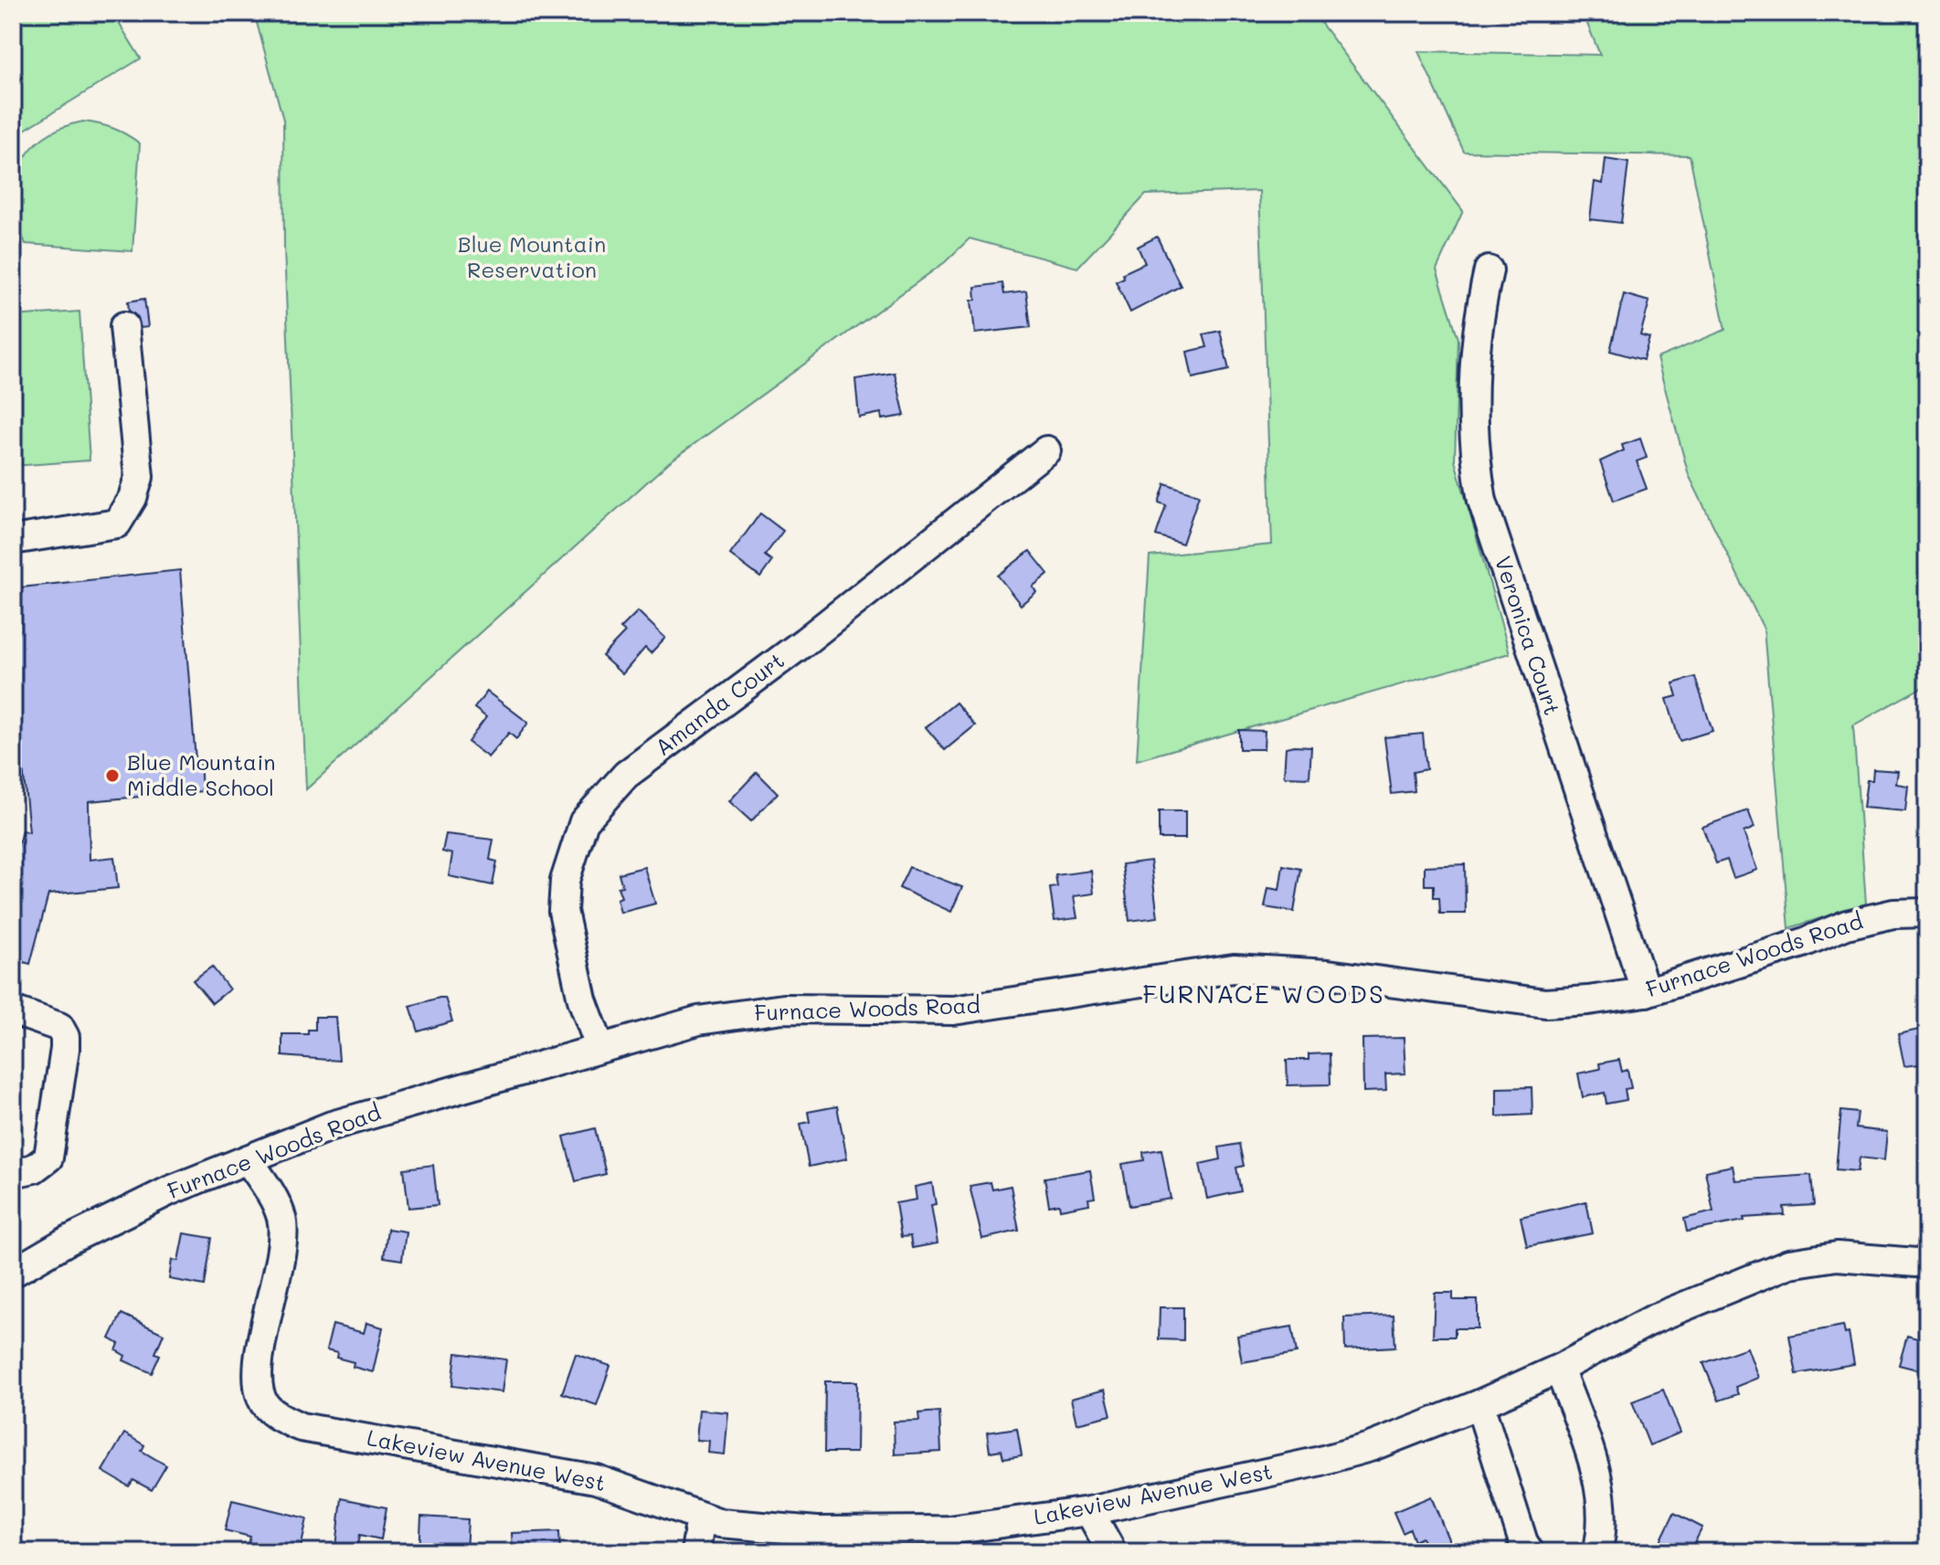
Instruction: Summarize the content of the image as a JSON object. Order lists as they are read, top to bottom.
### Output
{
  "streets": {
    "street": [
      "Veronica Court",
      "Amanda Court",
      "Furnace Woods Road",
      "Lakeview Avenue West"
    ]
  },
  "crossings": [
    ["Veronica Court", "Furnace Woods Road"],
    ["Amanda Court", "Furnace Woods Road"],
    ["Furnace Woods Road", "Lakeview Avenue West"]
  ],
  "districts": ["FURNACE WOODS"],
  "parks": ["Blue Mountain Reservation"],
  "places": ["Blue Mountain Middle School"]
}
